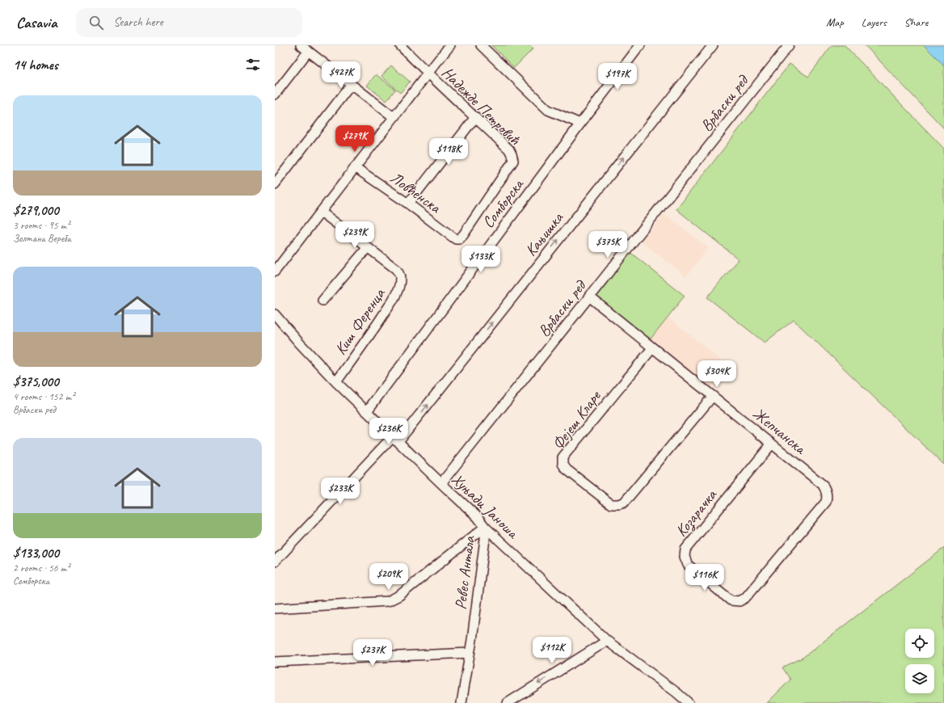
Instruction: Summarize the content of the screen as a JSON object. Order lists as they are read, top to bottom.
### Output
{
  "streets": {
    "street": [
      "Врбаски ред",
      "Надежде Петровић",
      "Ловћенска",
      "Сомборска",
      "Кањишка",
      "Киш Ференца",
      "Фејеш Кларе",
      "Жепчанска",
      "Хуњади Јаноша",
      "Козарачка",
      "Ревес Антала"
    ]
  },
  "crossings": [
    ["Врбаски ред", "Жепчанска"],
    ["Врбаски ред", "Хуњади Јаноша"],
    ["Надежде Петровић", "Ловћенска"],
    ["Сомборска", "Хуњади Јаноша"],
    ["Кањишка", "Хуњади Јаноша"],
    ["Киш Ференца", "Хуњади Јаноша"],
    ["Фејеш Кларе", "Жепчанска"],
    ["Жепчанска", "Козарачка"],
    ["Хуњади Јаноша", "Ревес Антала"]
  ],
  "one_way": ["Кањишка"],
  "page": {
    "header": "Casavia",
    "search": "Search here",
    "nav": ["Map", "Layers", "Share"],
    "heading": "14 homes",
    "price": [
      "$427K",
      "$197K",
      "$279K",
      "$118K",
      "$239K",
      "$375K",
      "$133K",
      "$304K",
      "$236K",
      "$233K",
      "$209K",
      "$116K",
      "$112K",
      "$237K"
    ],
    "list": [
      {
        "name": "$279,000",
        "note": "3 rooms · 95 m² · Золтана Вереба"
      },
      {
        "name": "$375,000",
        "note": "4 rooms · 152 m² · Врбаски ред"
      },
      {
        "name": "$133,000",
        "note": "2 rooms · 56 m² · Сомборска"
      }
    ]
  }
}
